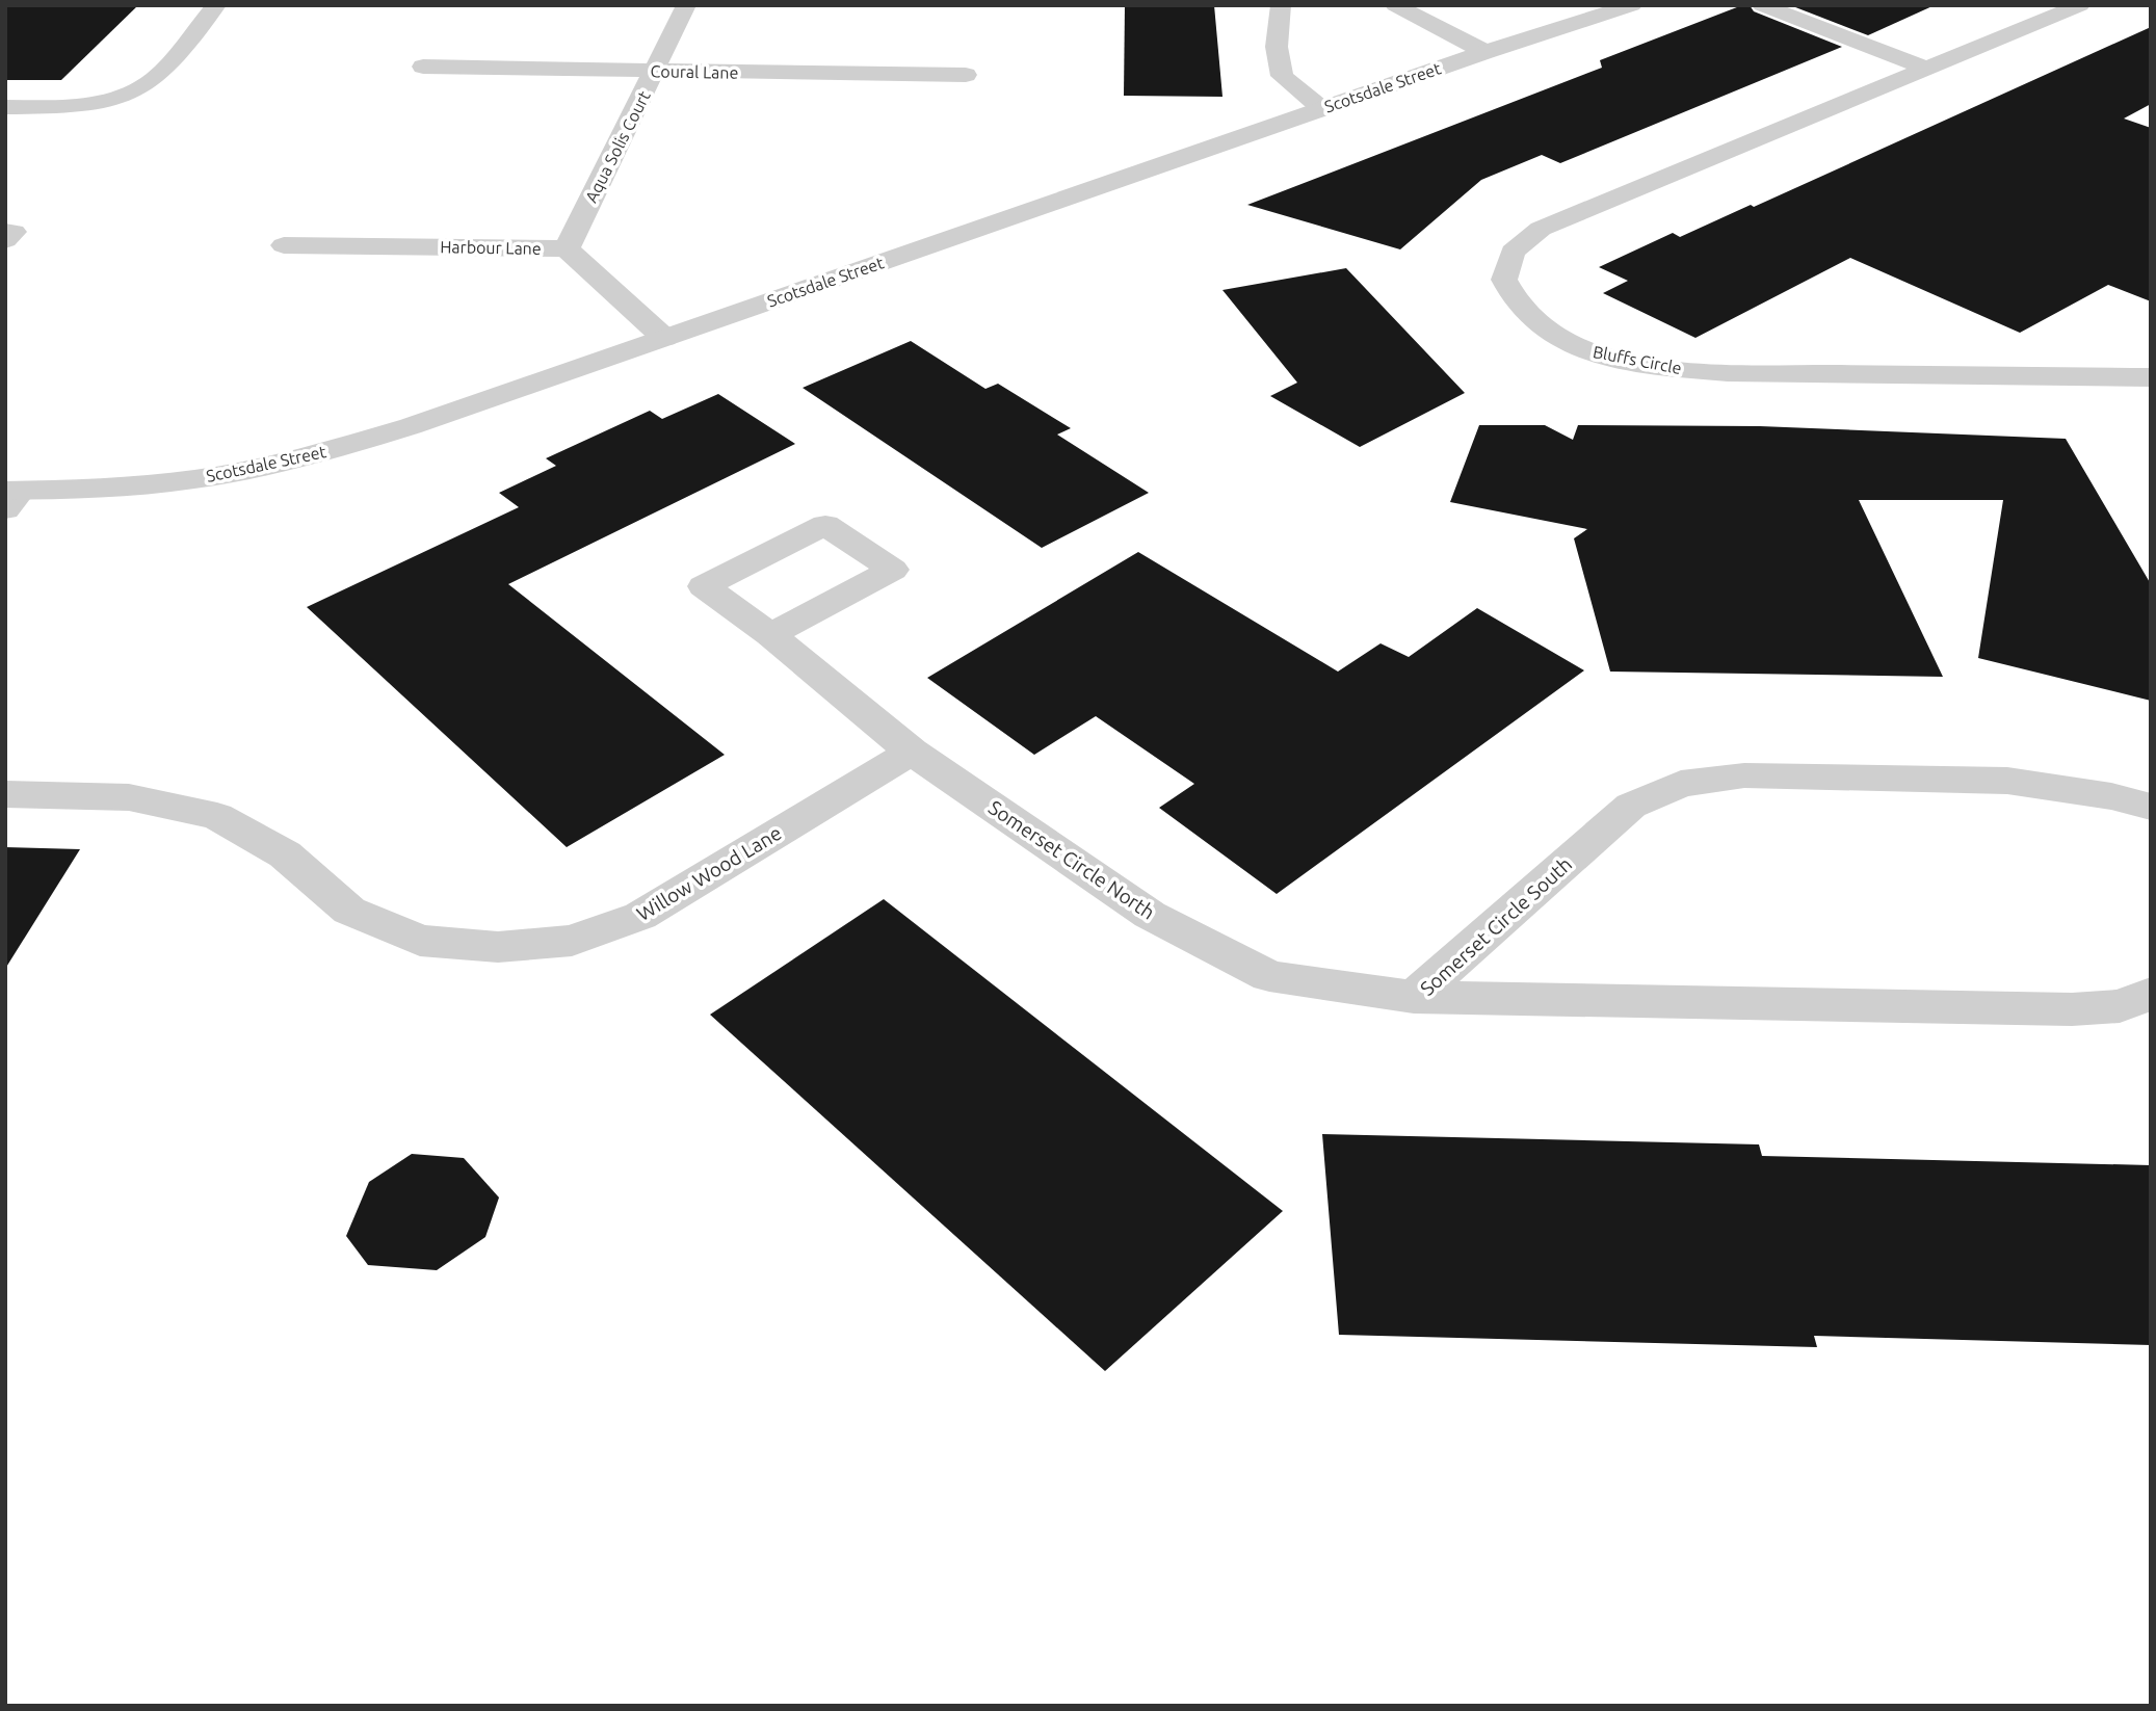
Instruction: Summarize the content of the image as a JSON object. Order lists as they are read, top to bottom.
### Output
{
  "streets": {
    "street": [
      "Coural Lane",
      "Scotsdale Street",
      "Aqua Solis Court",
      "Harbour Lane",
      "Bluffs Circle",
      "Somerset Circle North",
      "Willow Wood Lane",
      "Somerset Circle South"
    ]
  },
  "crossings": [
    ["Coural Lane", "Aqua Solis Court"],
    ["Scotsdale Street", "Harbour Lane"],
    ["Aqua Solis Court", "Harbour Lane"],
    ["Somerset Circle North", "Willow Wood Lane"],
    ["Somerset Circle North", "Somerset Circle South"]
  ]
}
